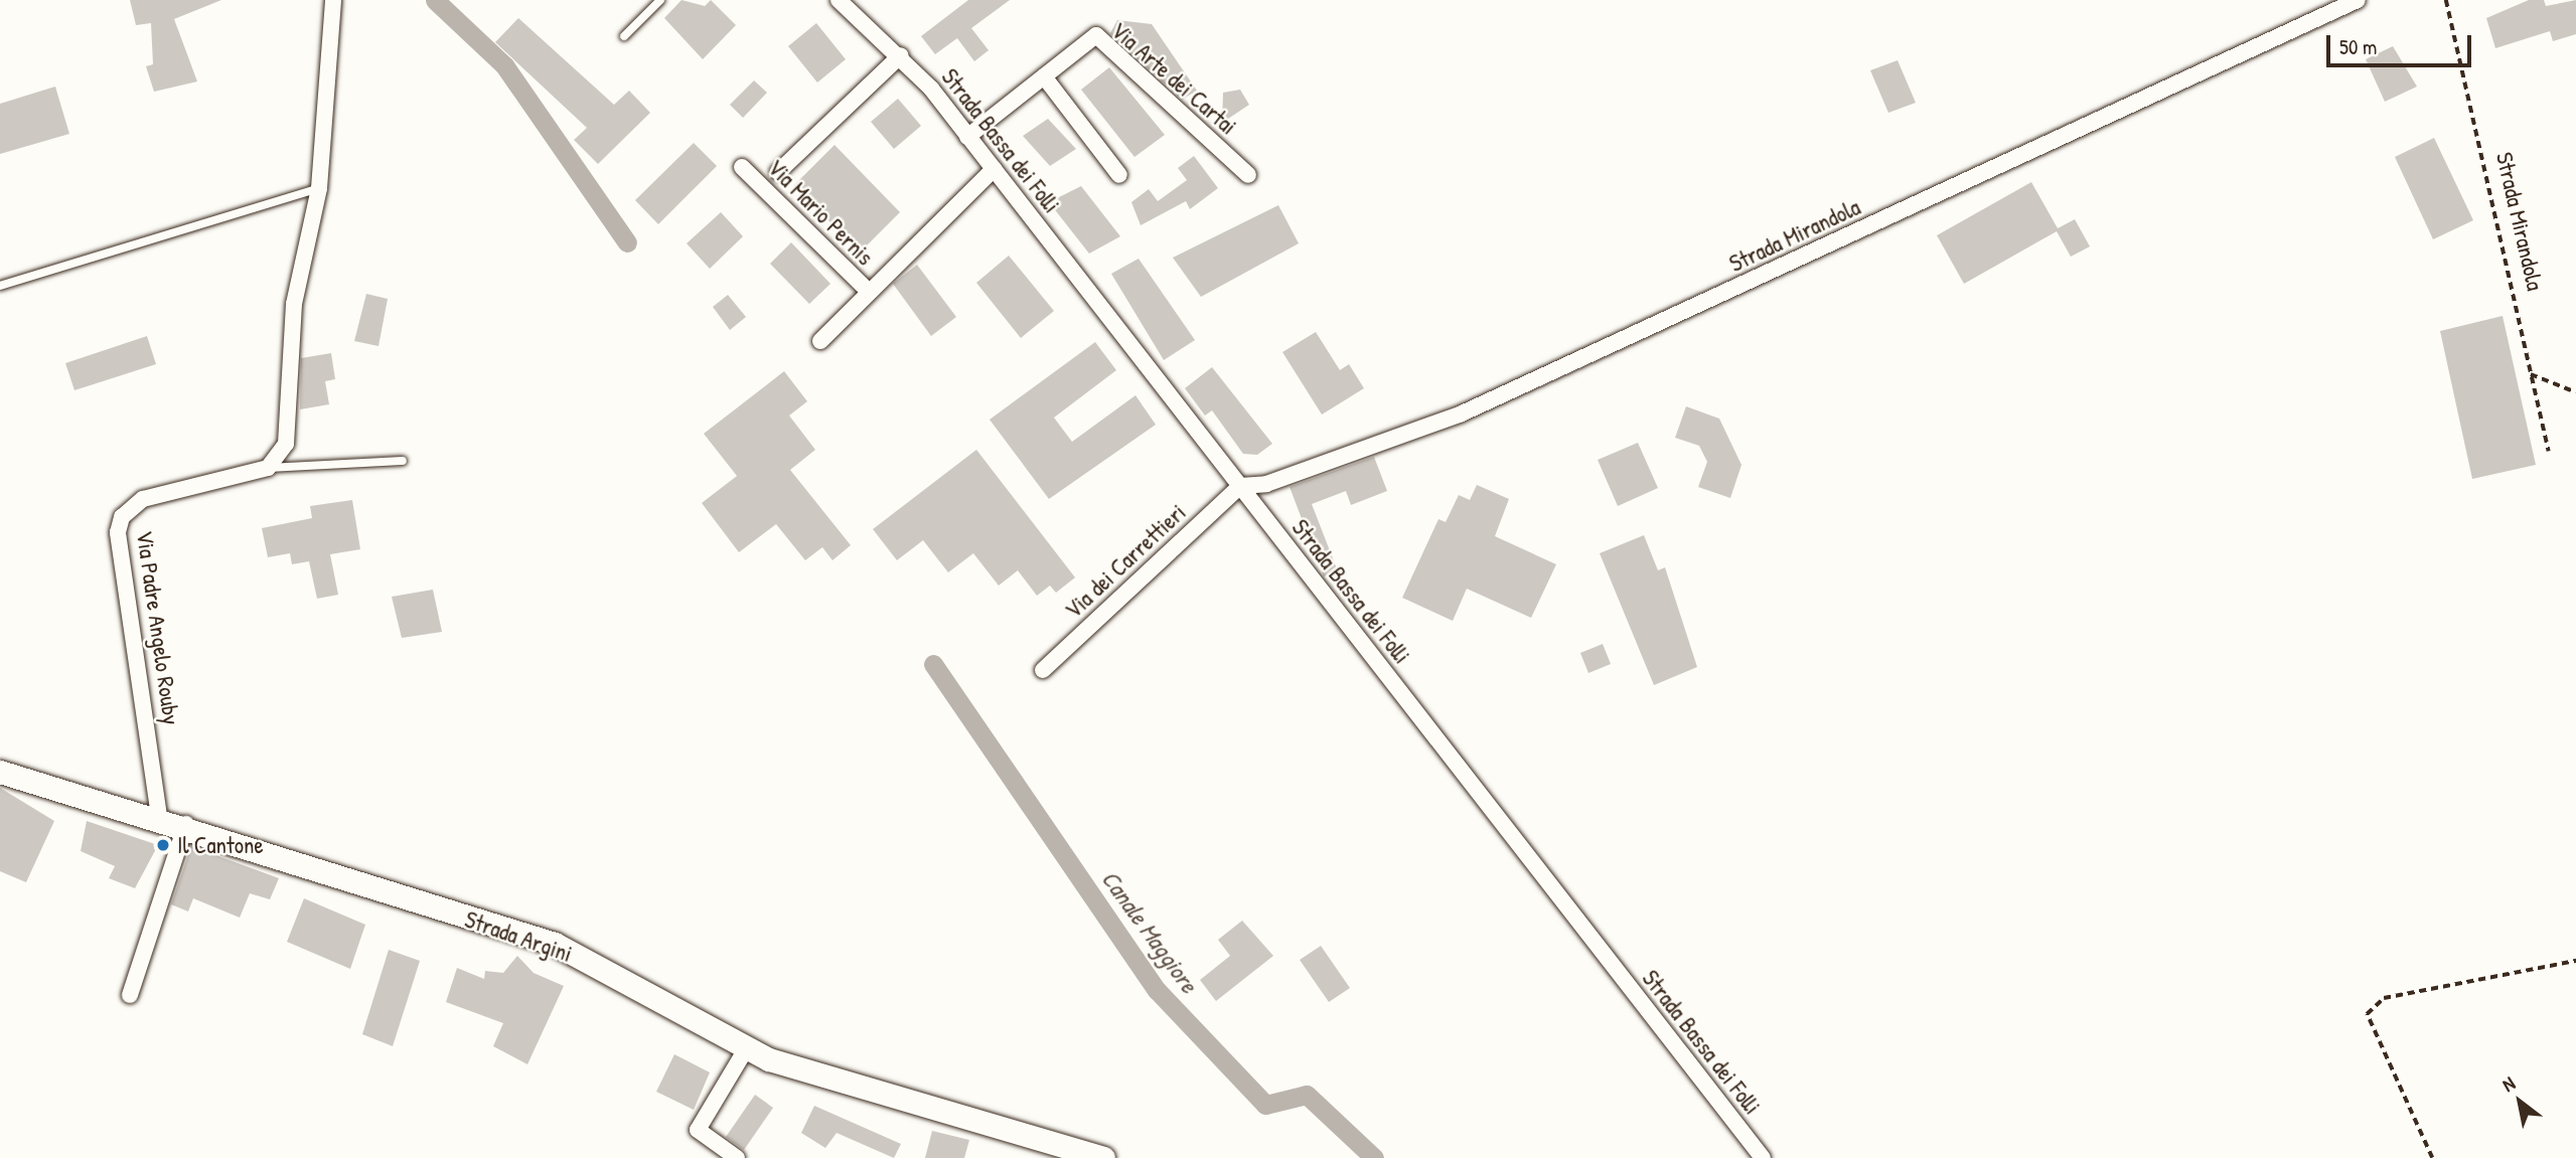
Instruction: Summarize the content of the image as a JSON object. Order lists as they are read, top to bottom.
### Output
{
  "streets": {
    "main road": ["Strada Argini"],
    "street": [
      "Via Arte dei Cartai",
      "Strada Bassa dei Folli",
      "Via Mario Pernis",
      "Strada Mirandola",
      "Via dei Carrettieri",
      "Via Padre Angelo Rouby"
    ]
  },
  "crossings": [
    ["Via Arte dei Cartai", "Strada Bassa dei Folli"],
    ["Strada Bassa dei Folli", "Via Mario Pernis"],
    ["Strada Bassa dei Folli", "Strada Mirandola"],
    ["Strada Bassa dei Folli", "Via dei Carrettieri"],
    ["Strada Mirandola", "Via dei Carrettieri"],
    ["Via Padre Angelo Rouby", "Strada Argini"]
  ],
  "water": ["Canale Maggiore"],
  "places": ["Il Cantone"],
  "scale_bar": "50 m",
  "north": "top left"
}
